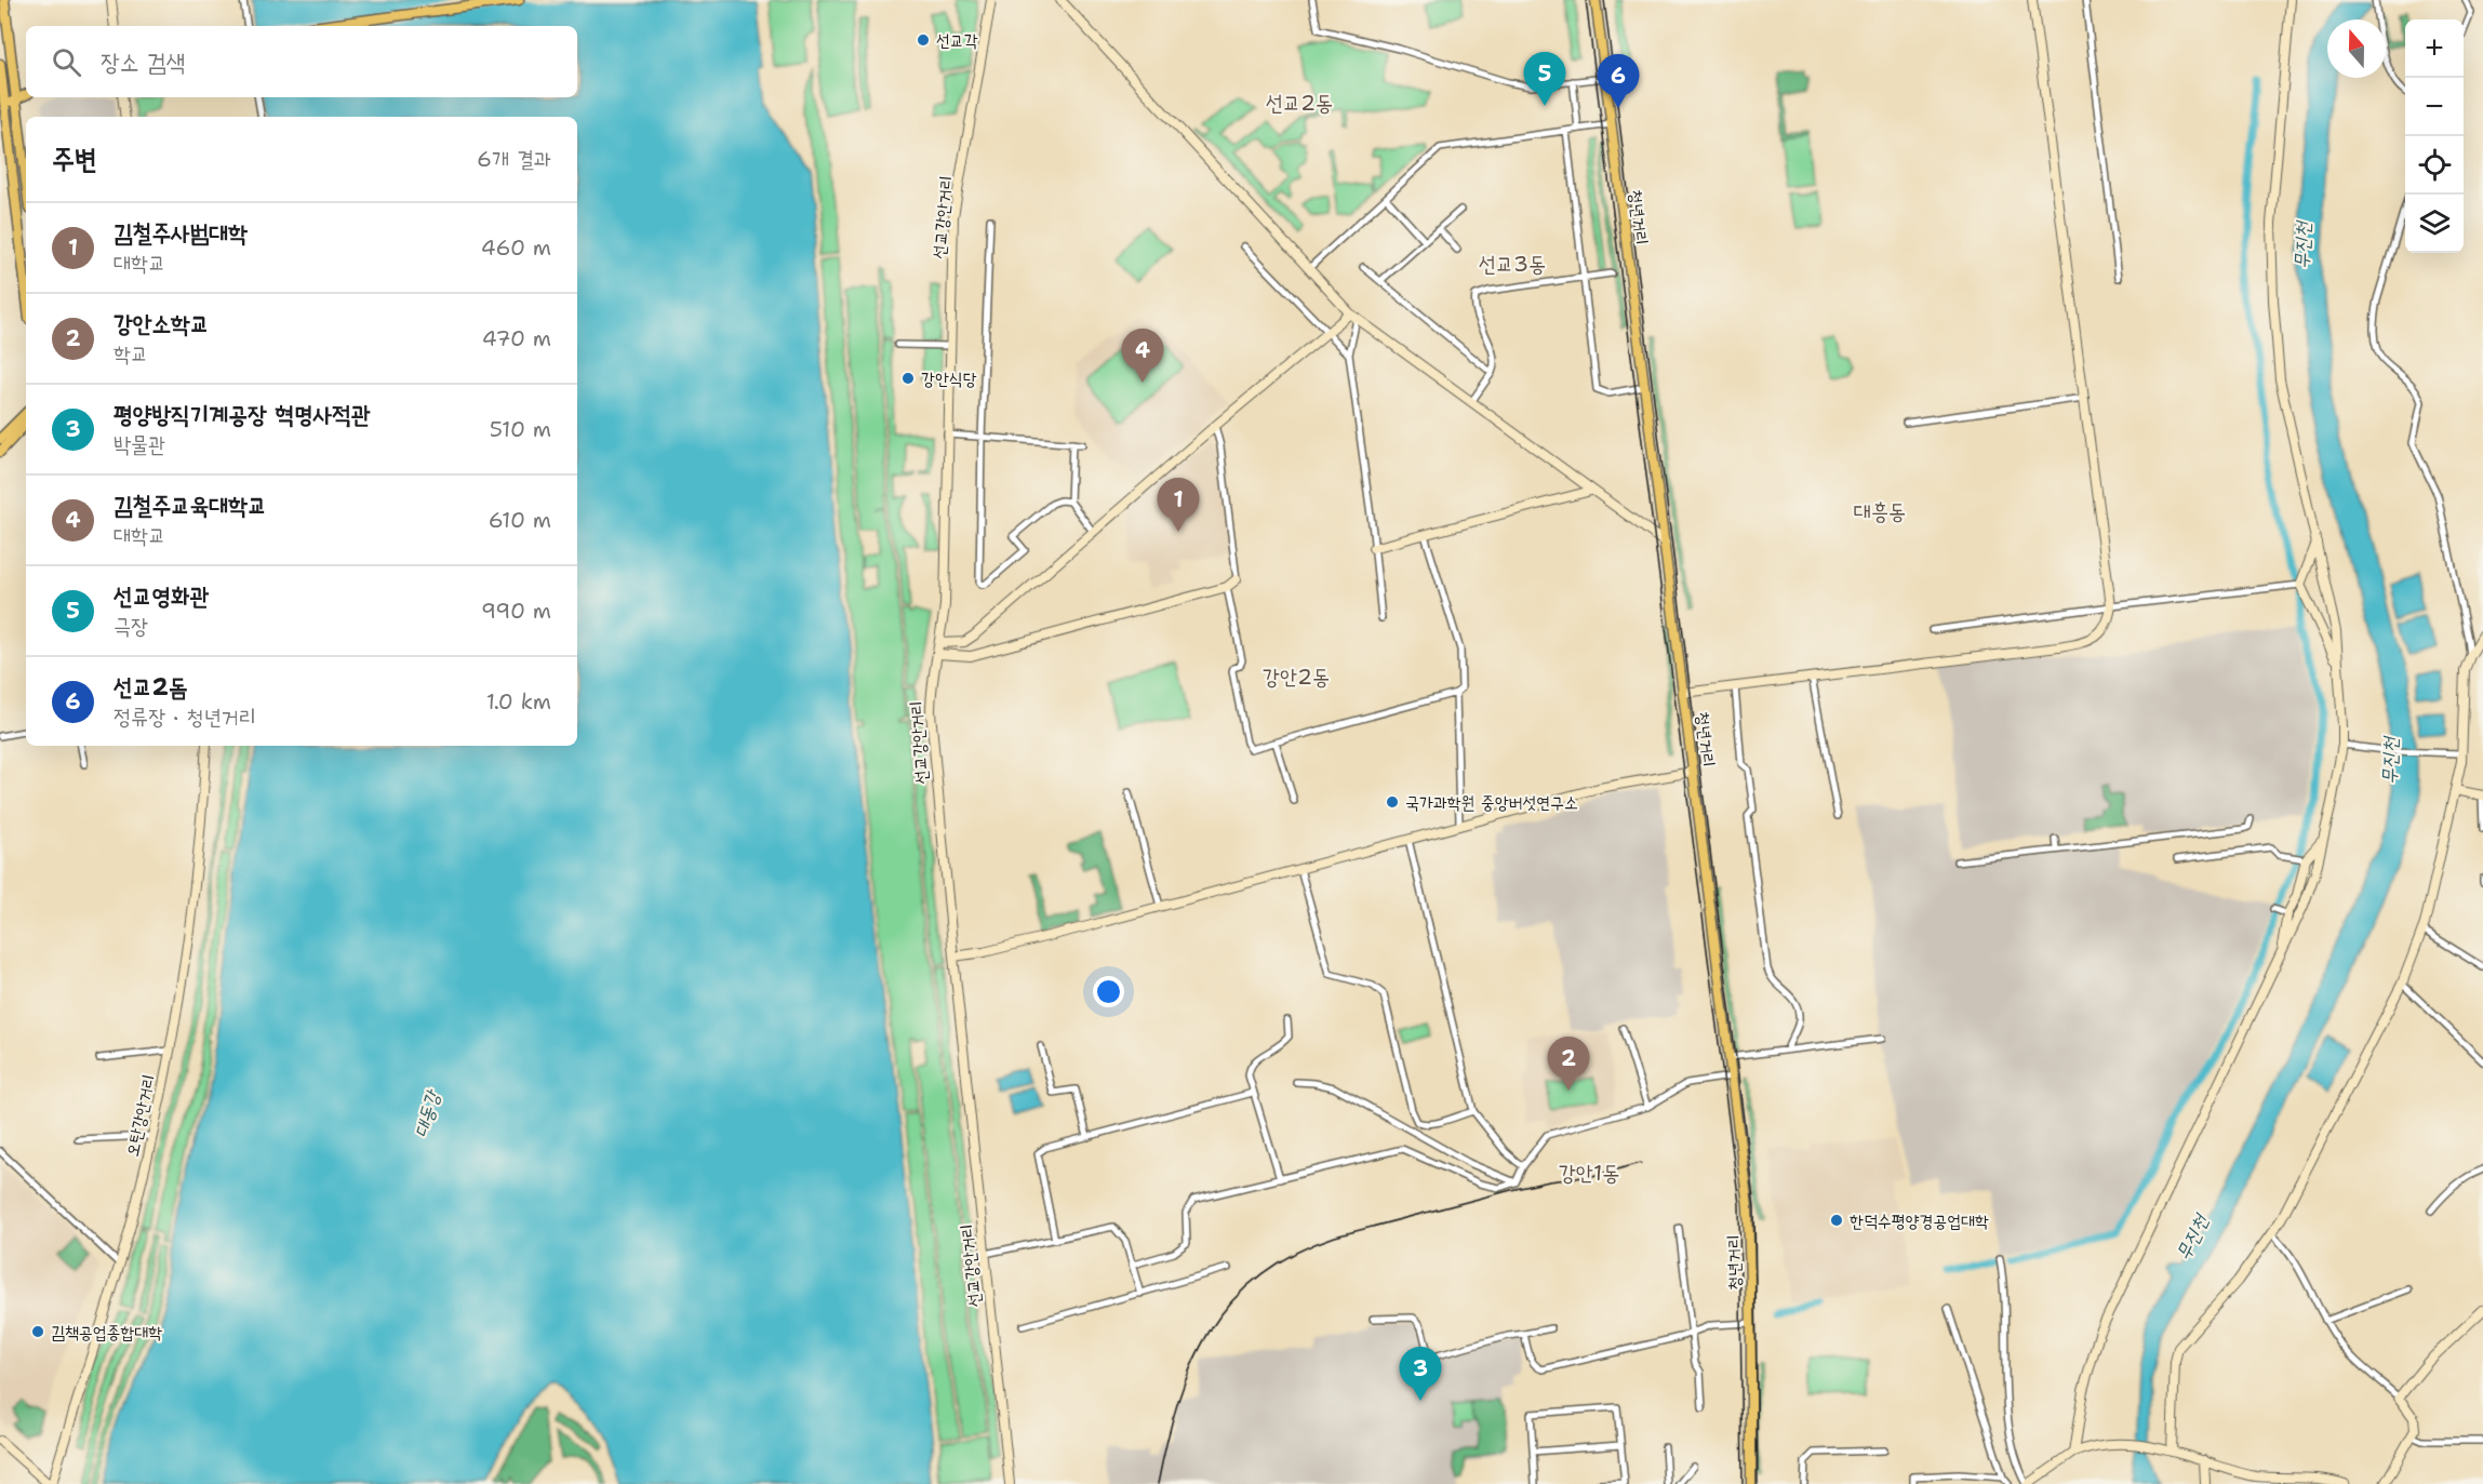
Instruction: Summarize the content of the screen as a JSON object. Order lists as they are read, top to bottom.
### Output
{
  "streets": {
    "main road": ["청년거리"],
    "street": ["선교강안거리", "오탄강안거리"]
  },
  "districts": [
    "선교2동",
    "선교3동",
    "대흥동",
    "강안2동",
    "강안1동"
  ],
  "water": ["무진천", "대동강"],
  "places": [
    "선교각",
    "강안식당",
    "국가과학원 중앙버섯연구소",
    "한덕수평양경공업대학",
    "김책공업종합대학"
  ],
  "north": "top",
  "page": {
    "map_buttons": ["+", "−"],
    "search": "장소 검색",
    "pins": [
      "5",
      "6",
      "4",
      "1",
      "2",
      "3"
    ],
    "heading": ["주변", "6개 결과"],
    "list": [
      {
        "mark": "1",
        "name": "김철주사범대학",
        "note": "대학교",
        "value": "460 m"
      },
      {
        "mark": "2",
        "name": "강안소학교",
        "note": "학교",
        "value": "470 m"
      },
      {
        "mark": "3",
        "name": "평양방직기계공장 혁명사적관",
        "note": "박물관",
        "value": "510 m"
      },
      {
        "mark": "4",
        "name": "김철주교육대학교",
        "note": "대학교",
        "value": "610 m"
      },
      {
        "mark": "5",
        "name": "선교영화관",
        "note": "극장",
        "value": "990 m"
      },
      {
        "mark": "6",
        "name": "선교2돔",
        "note": "정류장 · 청년거리",
        "value": "1.0 km"
      }
    ]
  }
}
